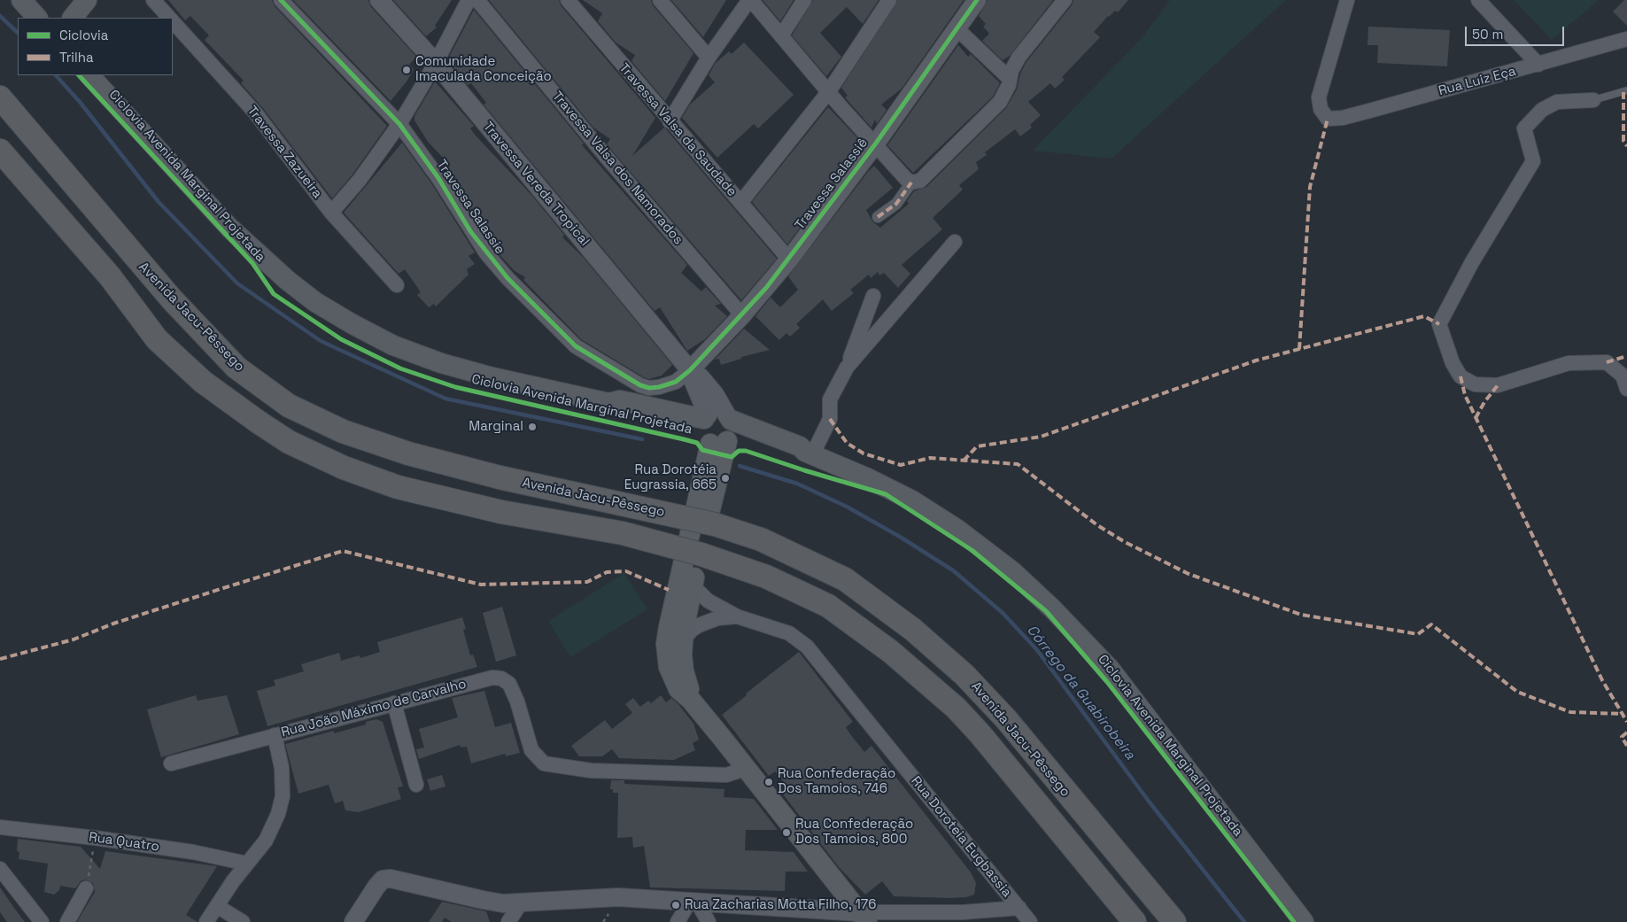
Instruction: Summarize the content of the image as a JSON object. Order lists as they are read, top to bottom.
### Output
{
  "streets": {
    "highway": ["Avenida Jacu-Pêssego"],
    "street": [
      "Rua Luiz Eça",
      "Travessa Valsa da Saudade",
      "Travessa Zazueira",
      "Travessa Valsa dos Namorados",
      "Travessa Vereda Tropical",
      "Travessa Salassiê",
      "Travessa Salassie",
      "Rua João Máximo de Carvalho",
      "Rua Doroteia Eugbassia",
      "Rua Quatro"
    ],
    "cycle path": ["Ciclovia Avenida Marginal Projetada"]
  },
  "crossings": [
    ["Travessa Valsa da Saudade", "Travessa Salassiê"],
    ["Travessa Valsa dos Namorados", "Travessa Salassiê"],
    ["Travessa Vereda Tropical", "Travessa Salassiê"],
    ["Travessa Vereda Tropical", "Travessa Salassie"],
    ["Travessa Salassiê", "Travessa Salassie"]
  ],
  "water": ["Córrego da Guabirobeira"],
  "places": [
    "Comunidade Imaculada Conceição",
    "Marginal",
    "Rua Dorotéia Eugrassia, 665",
    "Rua Confederação Dos Tamoios, 746",
    "Rua Confederação Dos Tamoios, 800",
    "Rua Zacharias Motta Filho, 176"
  ],
  "legend": ["Ciclovia", "Trilha"],
  "scale_bar": "50 m"
}
